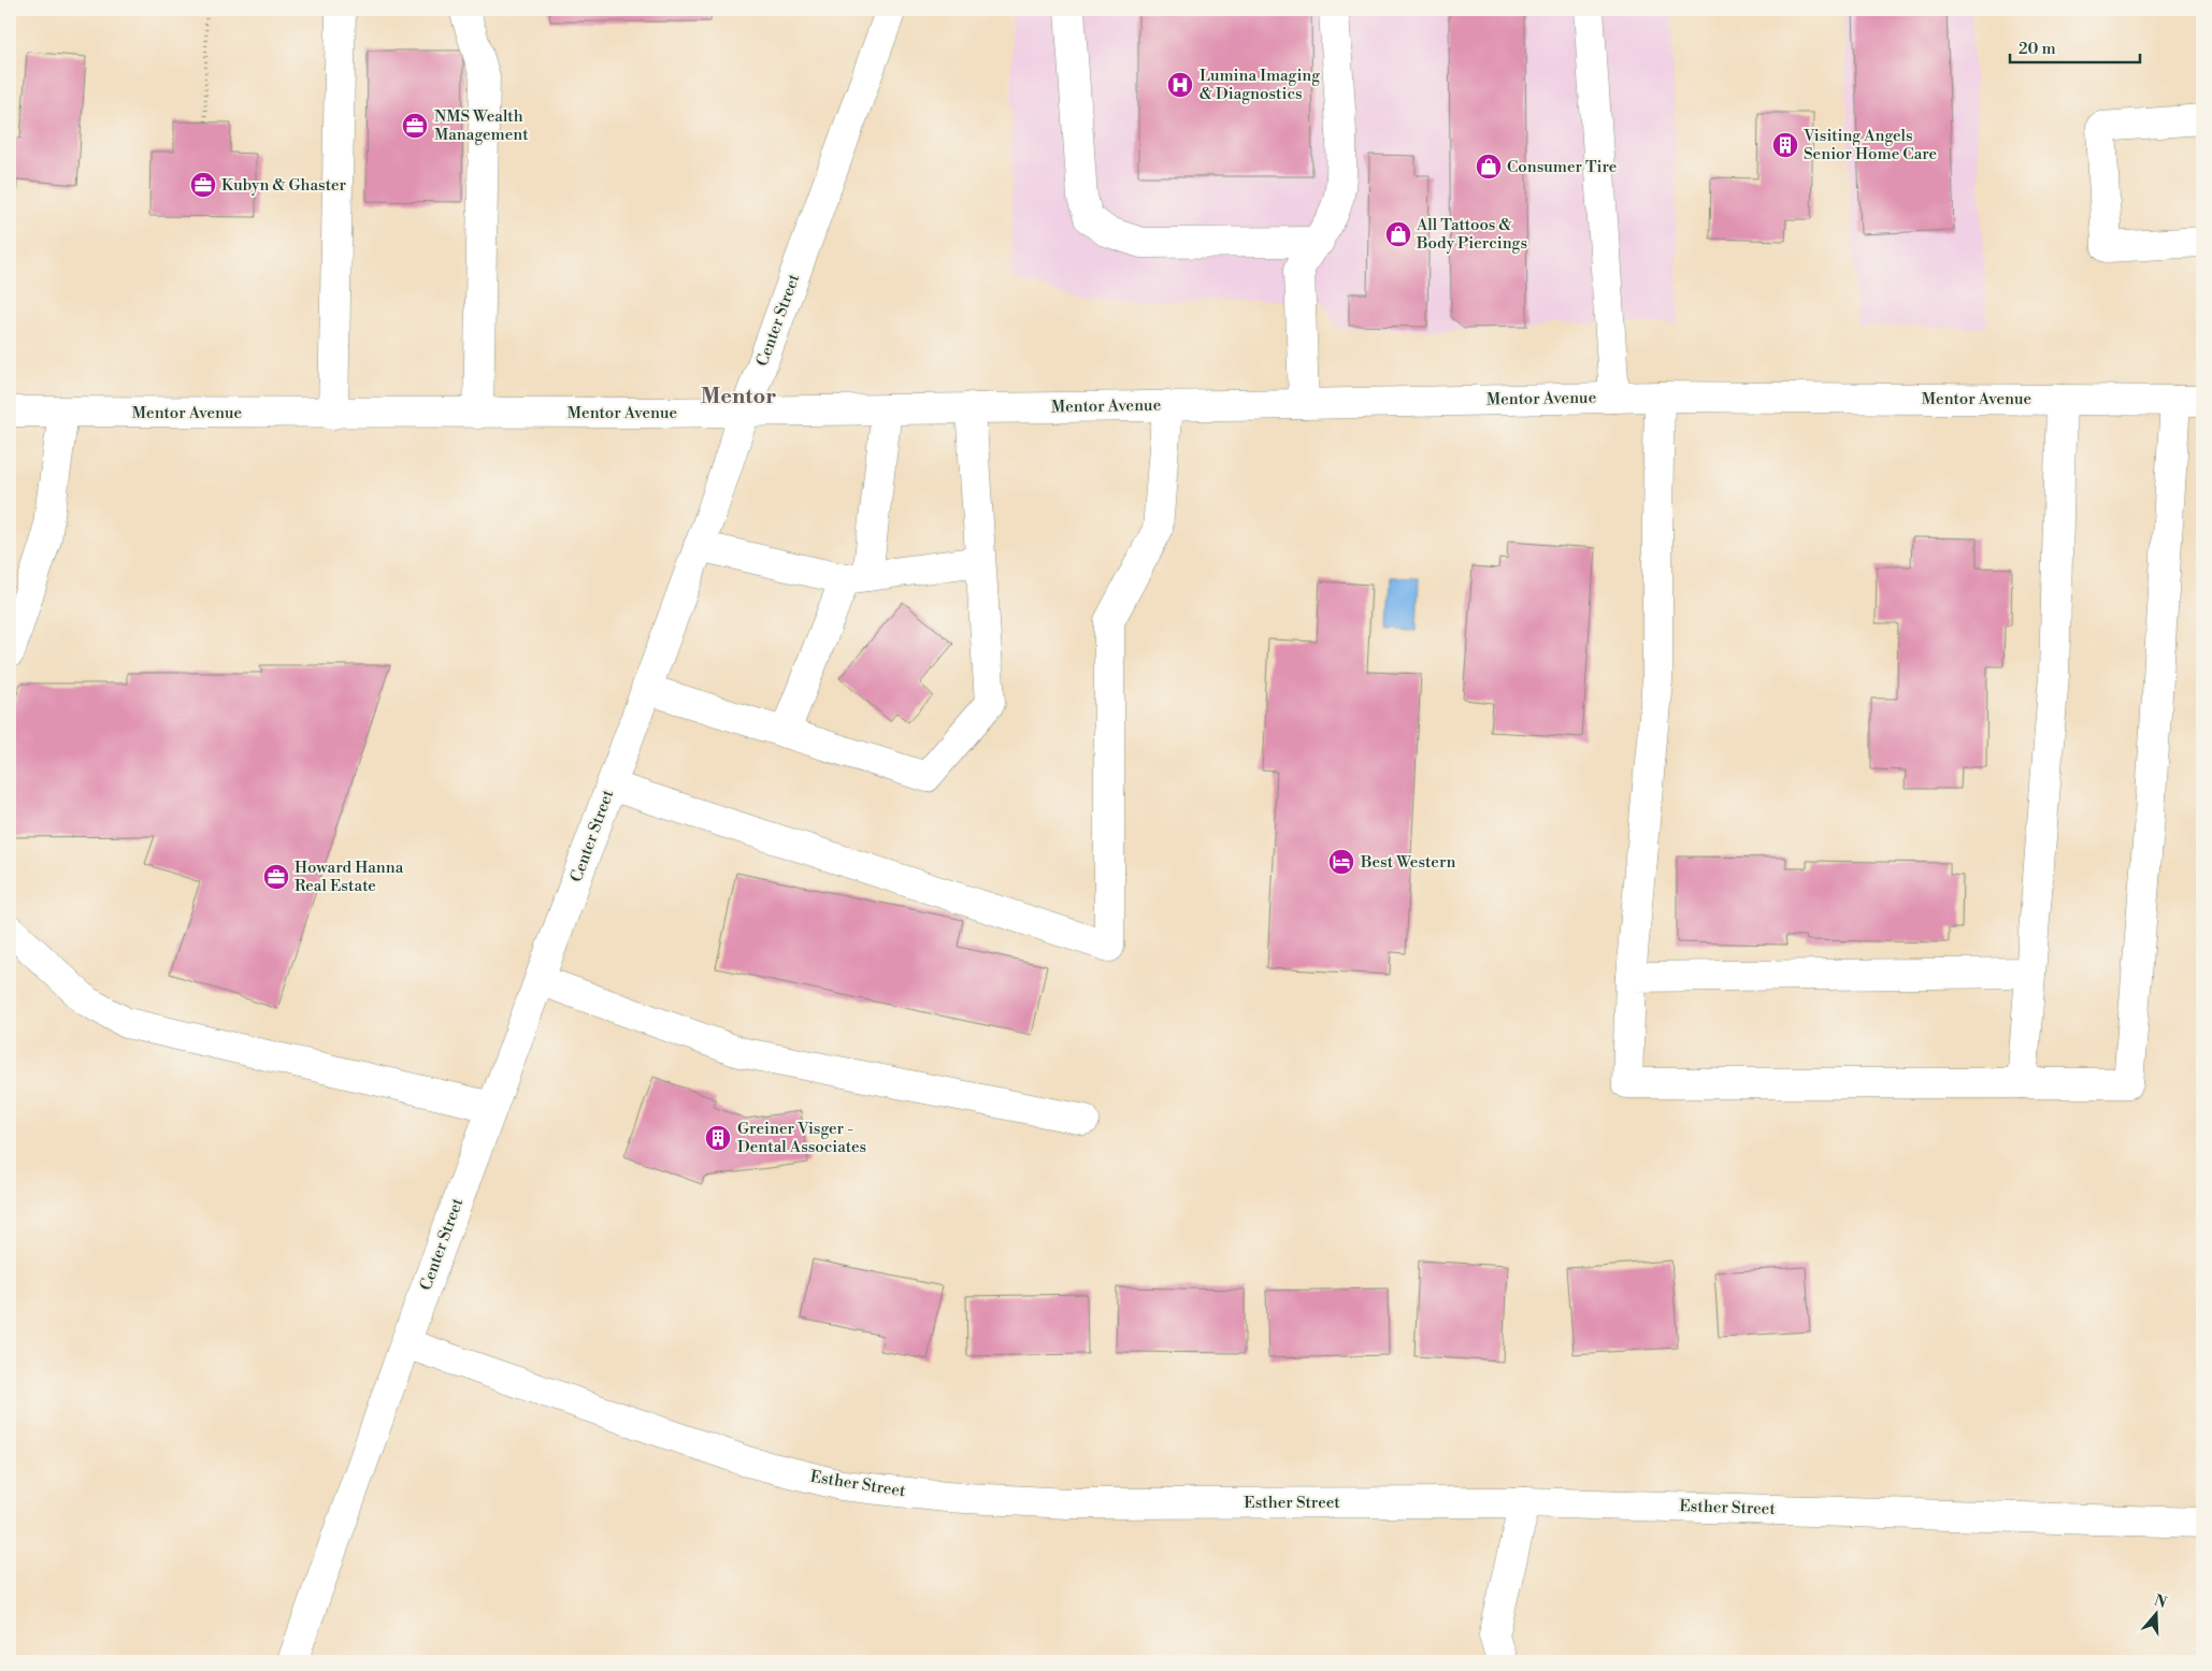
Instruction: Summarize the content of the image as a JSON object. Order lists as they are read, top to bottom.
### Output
{
  "streets": {
    "main road": ["Center Street", "Mentor Avenue", "Esther Street"]
  },
  "crossings": [
    ["Center Street", "Mentor Avenue"],
    ["Center Street", "Esther Street"]
  ],
  "districts": ["Mentor"],
  "places": {
    "hospital": ["Lumina Imaging & Diagnostics"],
    "office": ["NMS Wealth Management", "Kubyn & Ghaster", "Howard Hanna Real Estate"],
    "building": ["Visiting Angels Senior Home Care", "Greiner Visger - Dental Associates"],
    "shop": ["Consumer Tire", "All Tattoos & Body Piercings"],
    "hotel": ["Best Western"]
  },
  "scale_bar": "20 m",
  "north": "top"
}
